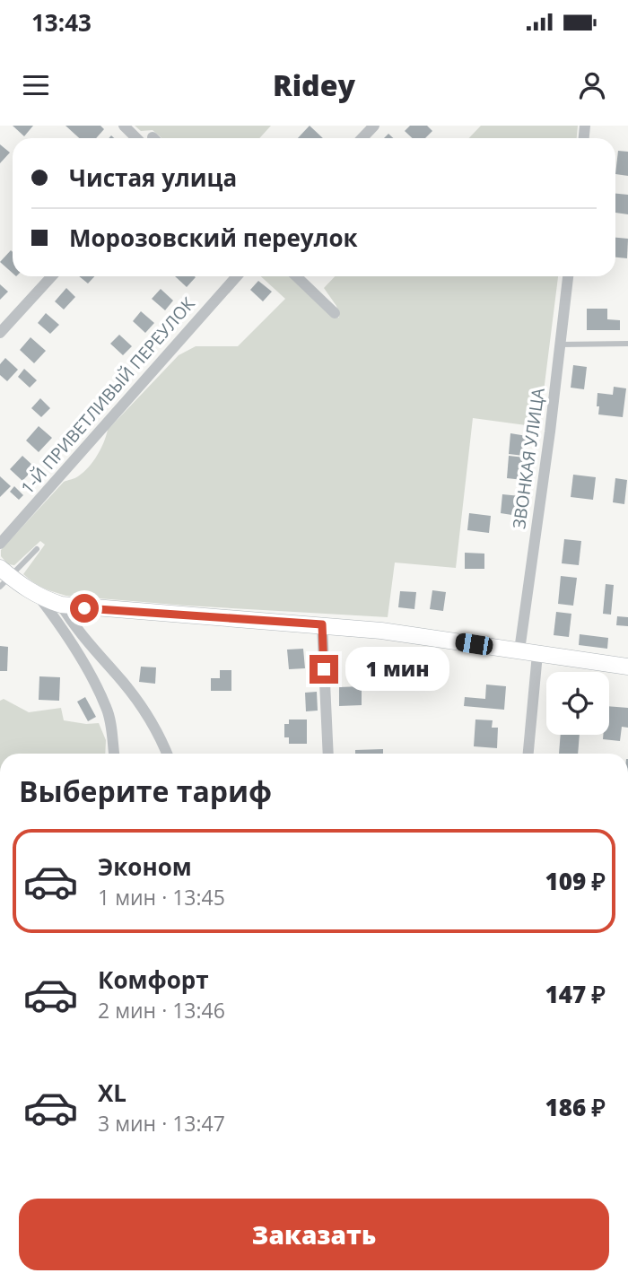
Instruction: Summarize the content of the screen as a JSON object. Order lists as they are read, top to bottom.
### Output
{
  "streets": {
    "street": ["1-Й ПРИВЕТЛИВЫЙ ПЕРЕУЛОК", "ЗВОНКАЯ УЛИЦА"]
  },
  "page": {
    "status": "13:43",
    "header": "Ridey",
    "banner": ["Чистая улица", "Морозовский переулок"],
    "bubble": "1 мин",
    "heading": "Выберите тариф",
    "list": [
      {
        "name": "Эконом",
        "note": "1 мин · 13:45",
        "value": "109 ₽"
      },
      {
        "name": "Комфорт",
        "note": "2 мин · 13:46",
        "value": "147 ₽"
      },
      {
        "name": "XL",
        "note": "3 мин · 13:47",
        "value": "186 ₽"
      }
    ],
    "buttons": "Заказать"
  }
}
